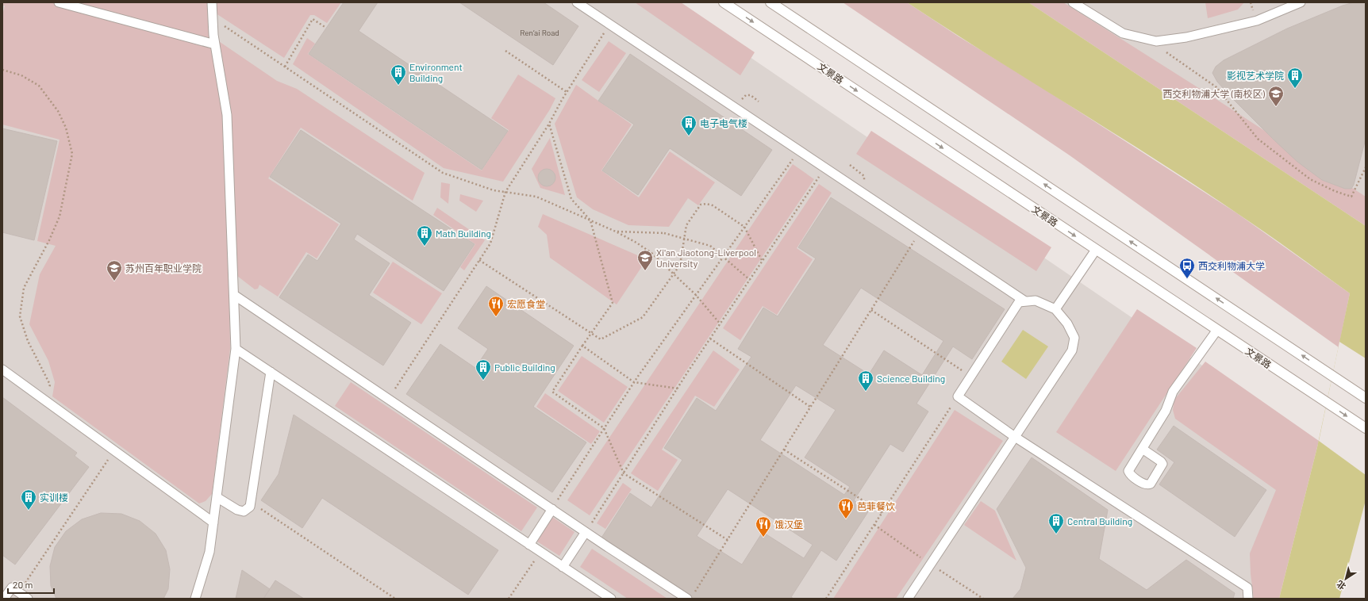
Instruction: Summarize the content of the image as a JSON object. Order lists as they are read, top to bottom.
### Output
{
  "streets": {
    "main road": ["文景路"]
  },
  "places": {
    "building": [
      "Environment Building",
      "影视艺术学院",
      "电子电气楼",
      "Math Building",
      "Public Building",
      "Science Building",
      "实训楼",
      "Central Building"
    ],
    "school or university": ["西交利物浦大学 (南校区)", "Xi'an Jiaotong-Liverpool University", "苏州百年职业学院"],
    "bus stop": ["西交利物浦大学"],
    "restaurant": ["宏愿食堂", "芭菲餐饮", "饿汉堡"]
  },
  "house_numbers": ["Ren‘ai Road"],
  "scale_bar": "20 m",
  "north": "bottom left"
}
